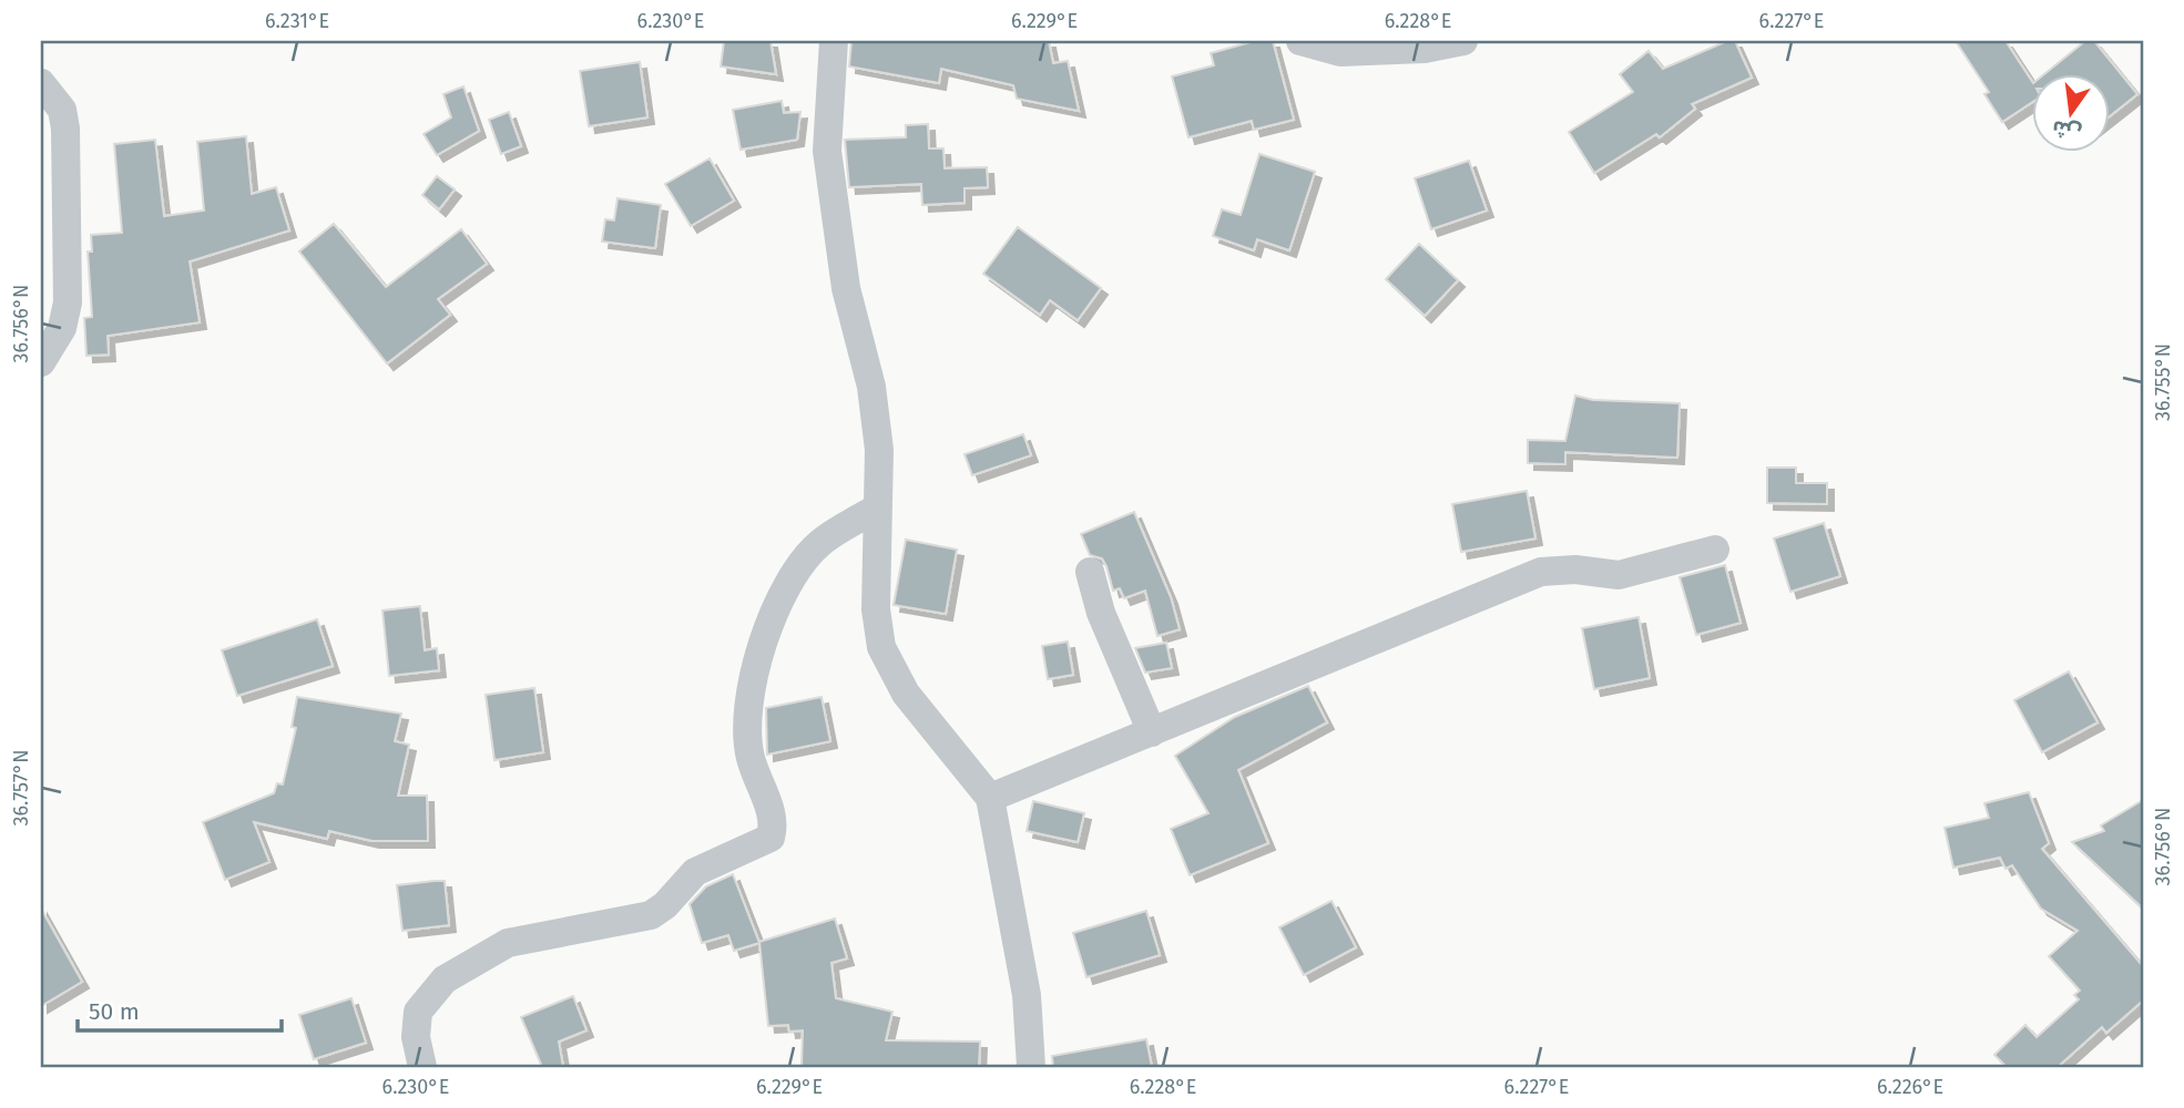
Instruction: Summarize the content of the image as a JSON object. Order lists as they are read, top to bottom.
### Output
{
  "scale_bar": "50 m",
  "north": "bottom",
  "coordinates": [
    "6.231°E",
    "6.230°E",
    "6.229°E",
    "6.228°E",
    "6.227°E",
    "36.756°N",
    "36.755°N",
    "36.757°N",
    "6.226°E"
  ]
}
